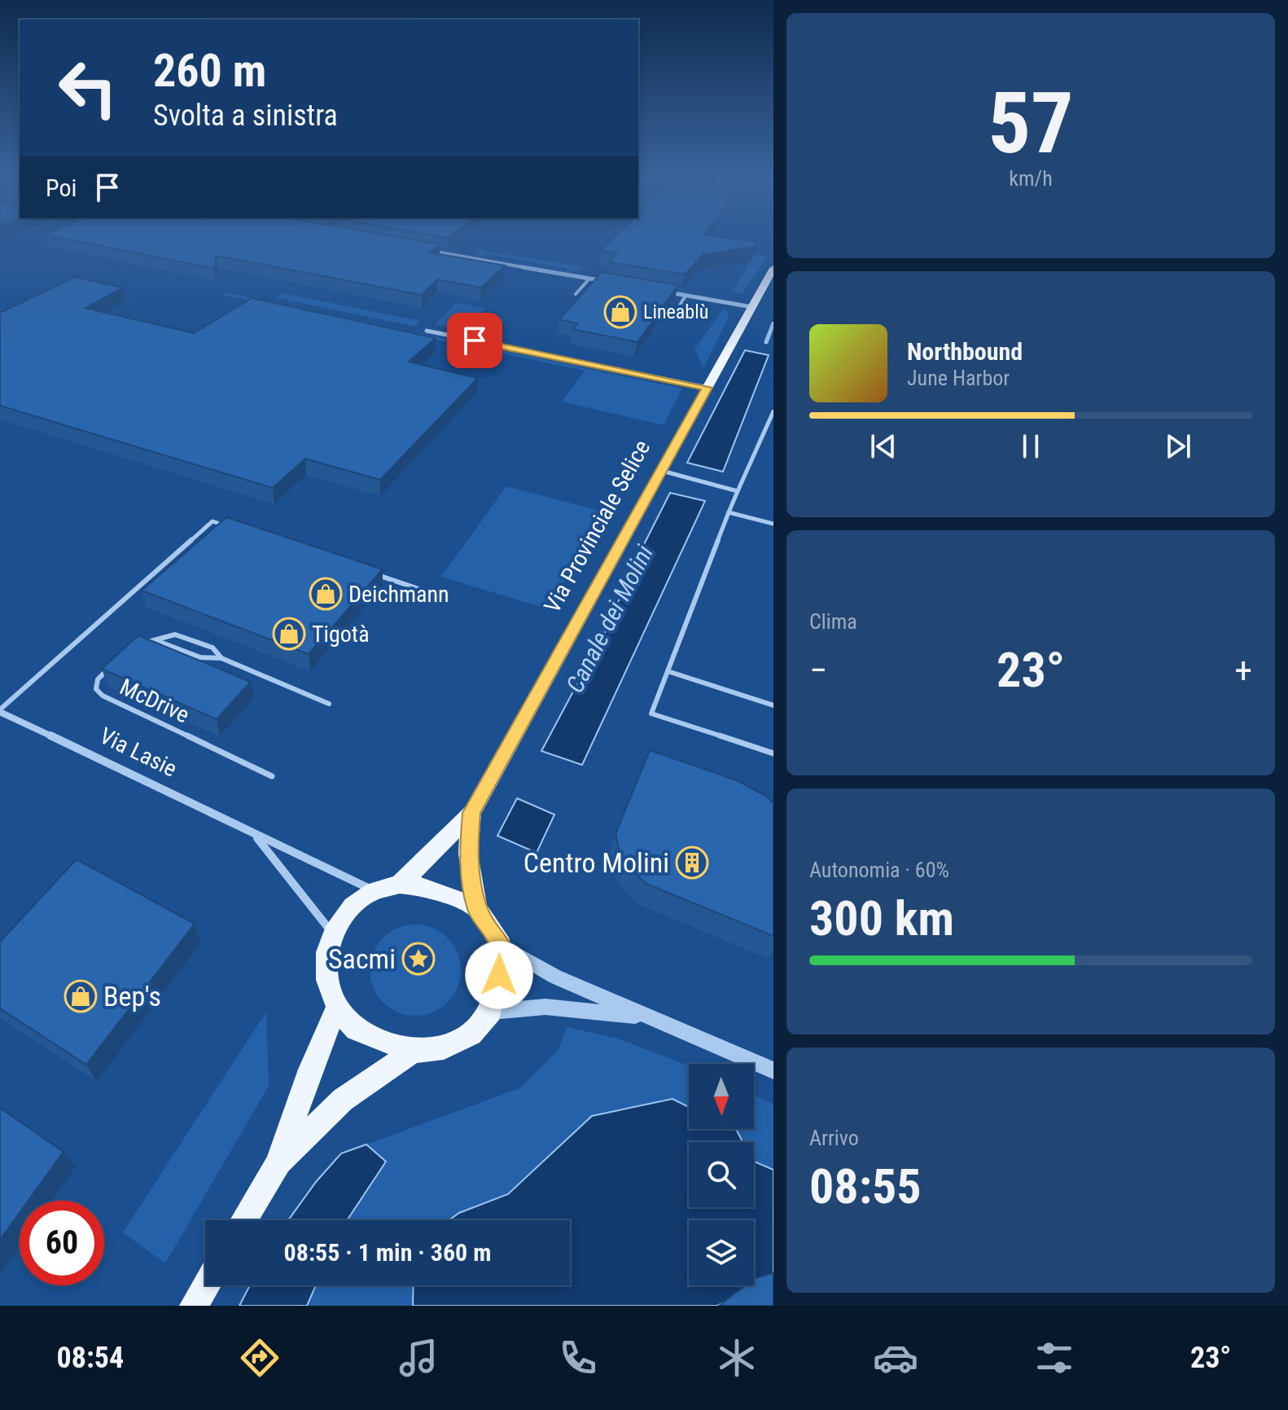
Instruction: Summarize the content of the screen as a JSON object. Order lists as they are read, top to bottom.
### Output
{
  "streets": {
    "main road": ["Via Provinciale Selice"],
    "street": ["Via Lasie"],
    "lane": ["McDrive"]
  },
  "crossings": [
    ["Via Provinciale Selice", "Via Lasie"]
  ],
  "water": ["Canale dei Molini"],
  "places": {
    "shop": [
      "Lineablù",
      "Deichmann",
      "Tigotà",
      "Bep's"
    ],
    "building": ["Centro Molini"],
    "place": ["Sacmi"]
  },
  "north": "bottom",
  "page": {
    "tile": [
      ["57", "km/h"],
      "Clima",
      ["Autonomia · 60%", "300 km"],
      ["Arrivo", "08:55"]
    ],
    "turn": ["260 m", "Svolta a sinistra"],
    "then": "Poi",
    "song": ["Northbound", "June Harbor"],
    "heat": ["−", "23°", "+"],
    "limit": "60",
    "trip": "08:55 · 1 min · 360 m",
    "tabs": ["08:54", "23°"]
  }
}
